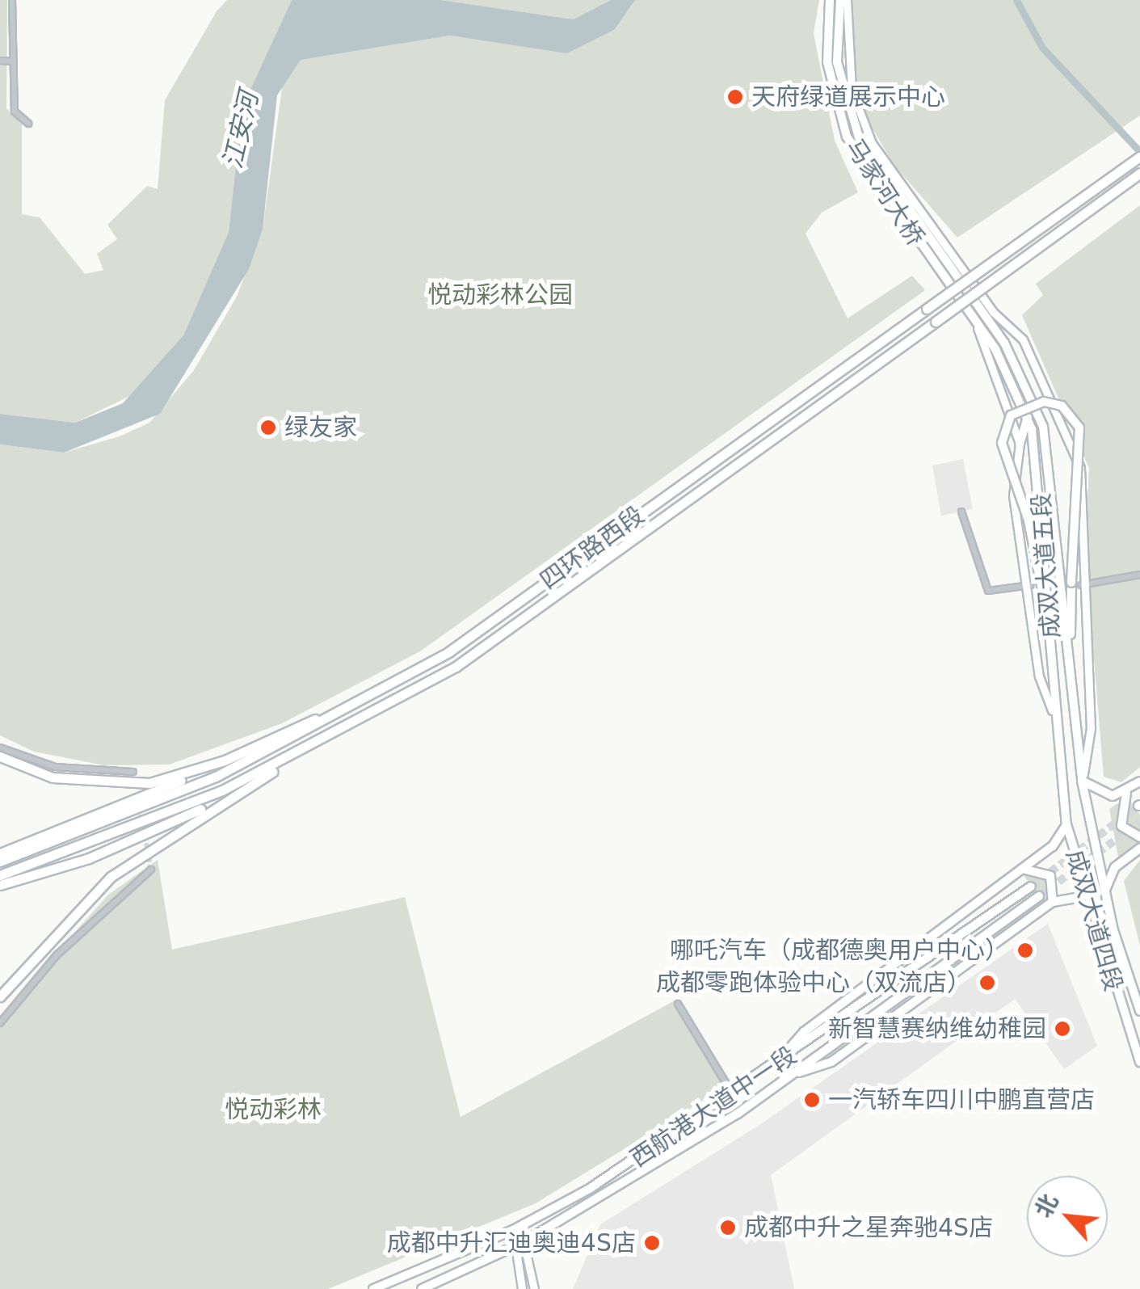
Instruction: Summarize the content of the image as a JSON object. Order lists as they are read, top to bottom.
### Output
{
  "streets": {
    "highway": ["四环路西段"],
    "main road": [
      "马家河大桥",
      "成双大道五段",
      "成双大道四段",
      "西航港大道中一段"
    ]
  },
  "crossings": [
    ["马家河大桥", "成双大道五段"],
    ["成双大道五段", "成双大道四段"]
  ],
  "water": ["江安河"],
  "parks": ["悦动彩林公园", "悦动彩林"],
  "places": [
    "天府绿道展示中心",
    "绿友家",
    "哪吒汽车（成都德奥用户中心）",
    "成都零跑体验中心（双流店）",
    "新智慧赛纳维幼稚园",
    "一汽轿车四川中鹏直营店",
    "成都中升之星奔驰4S店",
    "成都中升汇迪奥迪4S店"
  ],
  "north": "top left"
}
